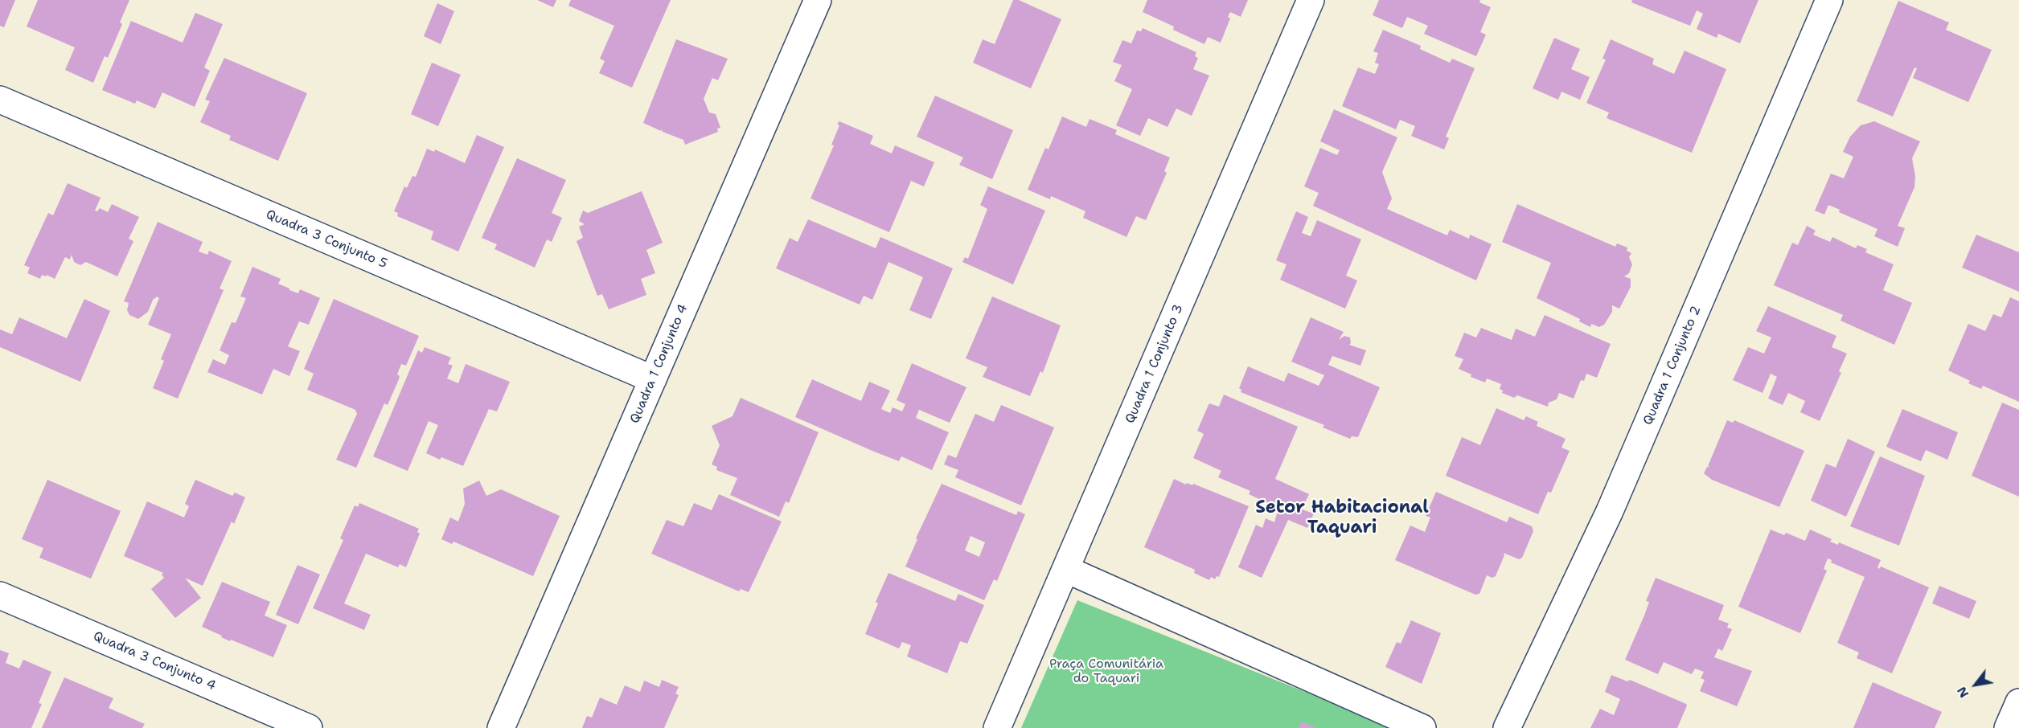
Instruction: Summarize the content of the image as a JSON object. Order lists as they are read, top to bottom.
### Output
{
  "streets": {
    "street": [
      "Quadra 3 Conjunto 5",
      "Quadra 1 Conjunto 4",
      "Quadra 1 Conjunto 3",
      "Quadra 1 Conjunto 2",
      "Quadra 3 Conjunto 4"
    ]
  },
  "crossings": [
    ["Quadra 3 Conjunto 5", "Quadra 1 Conjunto 4"]
  ],
  "districts": ["Setor Habitacional Taquari"],
  "parks": ["Praça Comunitária do Taquari"],
  "north": "bottom left"
}
